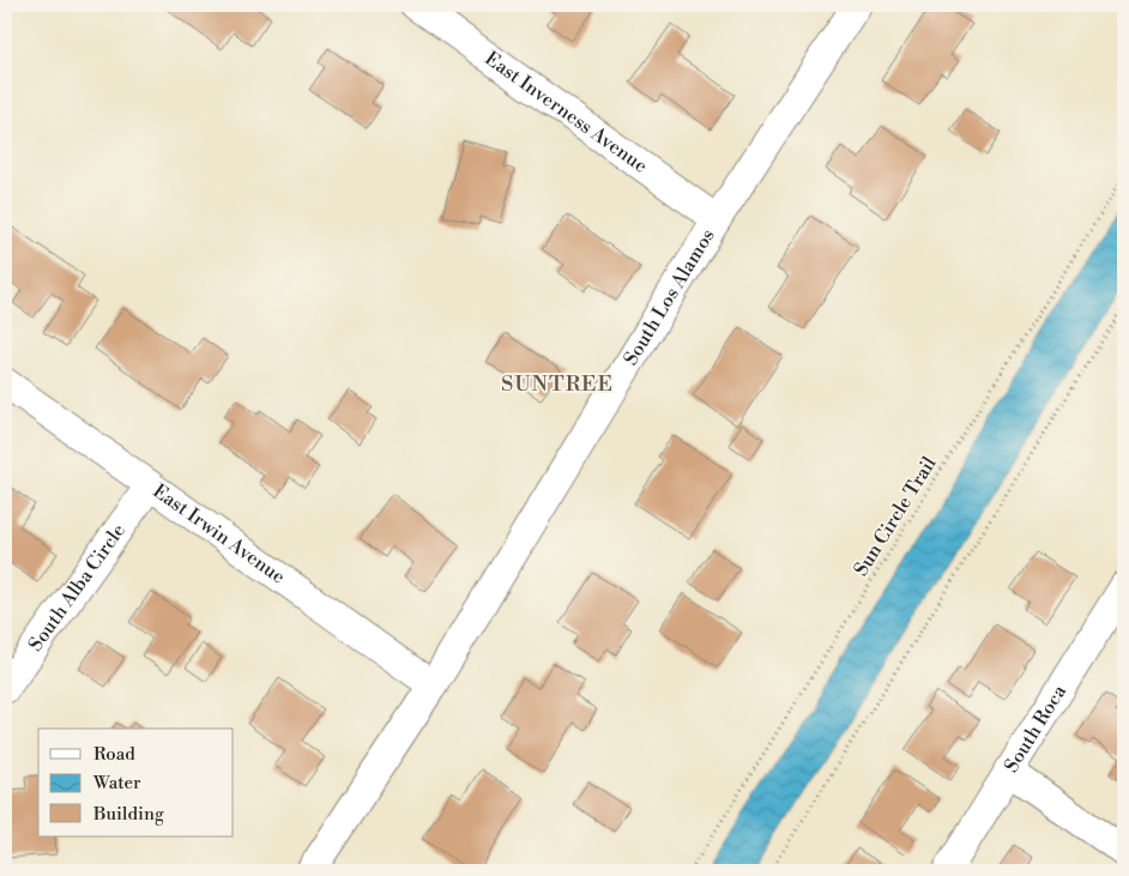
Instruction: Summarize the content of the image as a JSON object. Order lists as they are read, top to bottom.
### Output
{
  "streets": {
    "street": [
      "East Inverness Avenue",
      "South Los Alamos",
      "East Irwin Avenue",
      "South Alba Circle",
      "South Roca"
    ],
    "path": ["Sun Circle Trail"]
  },
  "crossings": [
    ["East Inverness Avenue", "South Los Alamos"],
    ["South Los Alamos", "East Irwin Avenue"],
    ["East Irwin Avenue", "South Alba Circle"]
  ],
  "districts": ["SUNTREE"],
  "legend": ["Road", "Water", "Building"]
}
